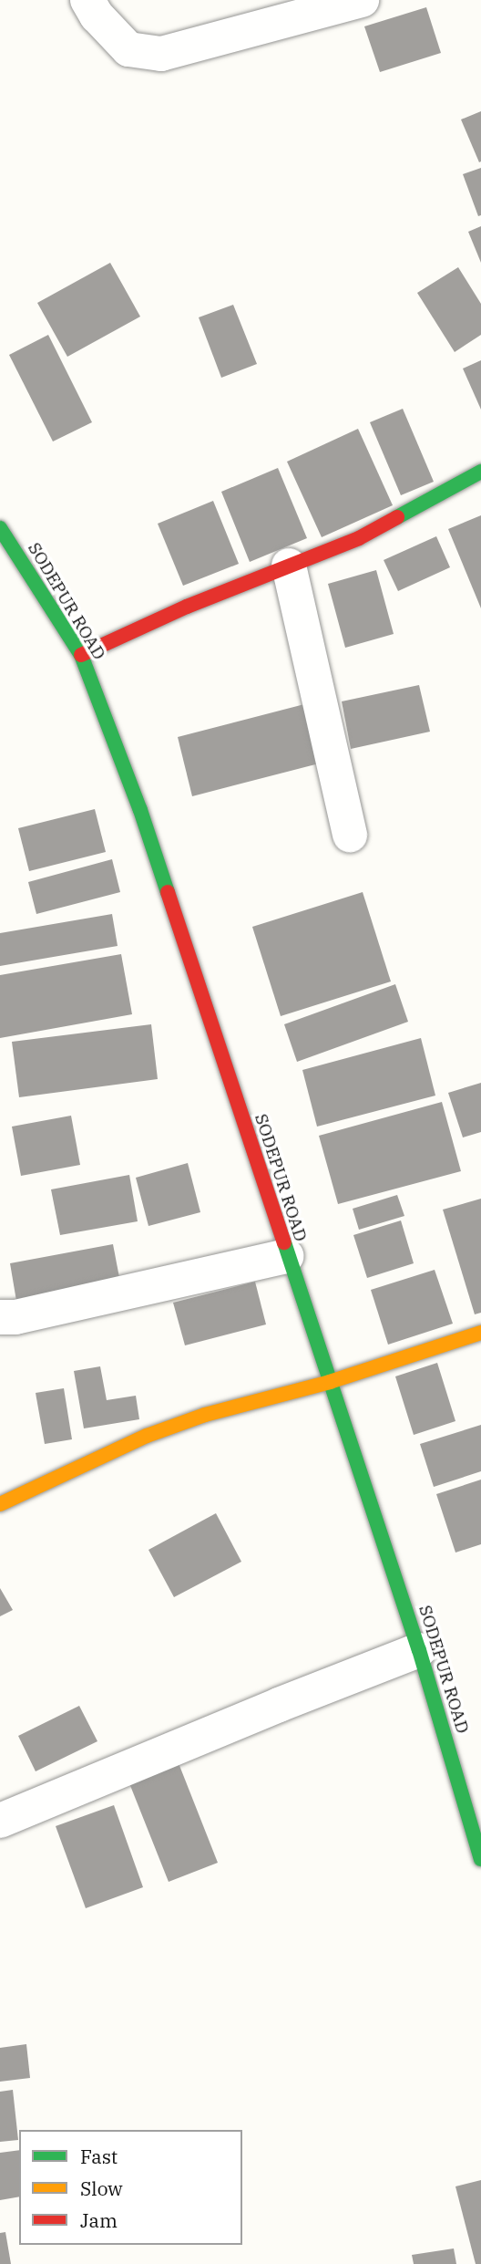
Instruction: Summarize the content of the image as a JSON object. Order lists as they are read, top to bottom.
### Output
{
  "streets": {
    "main road": ["SODEPUR ROAD"]
  },
  "legend": ["Fast", "Slow", "Jam"]
}
